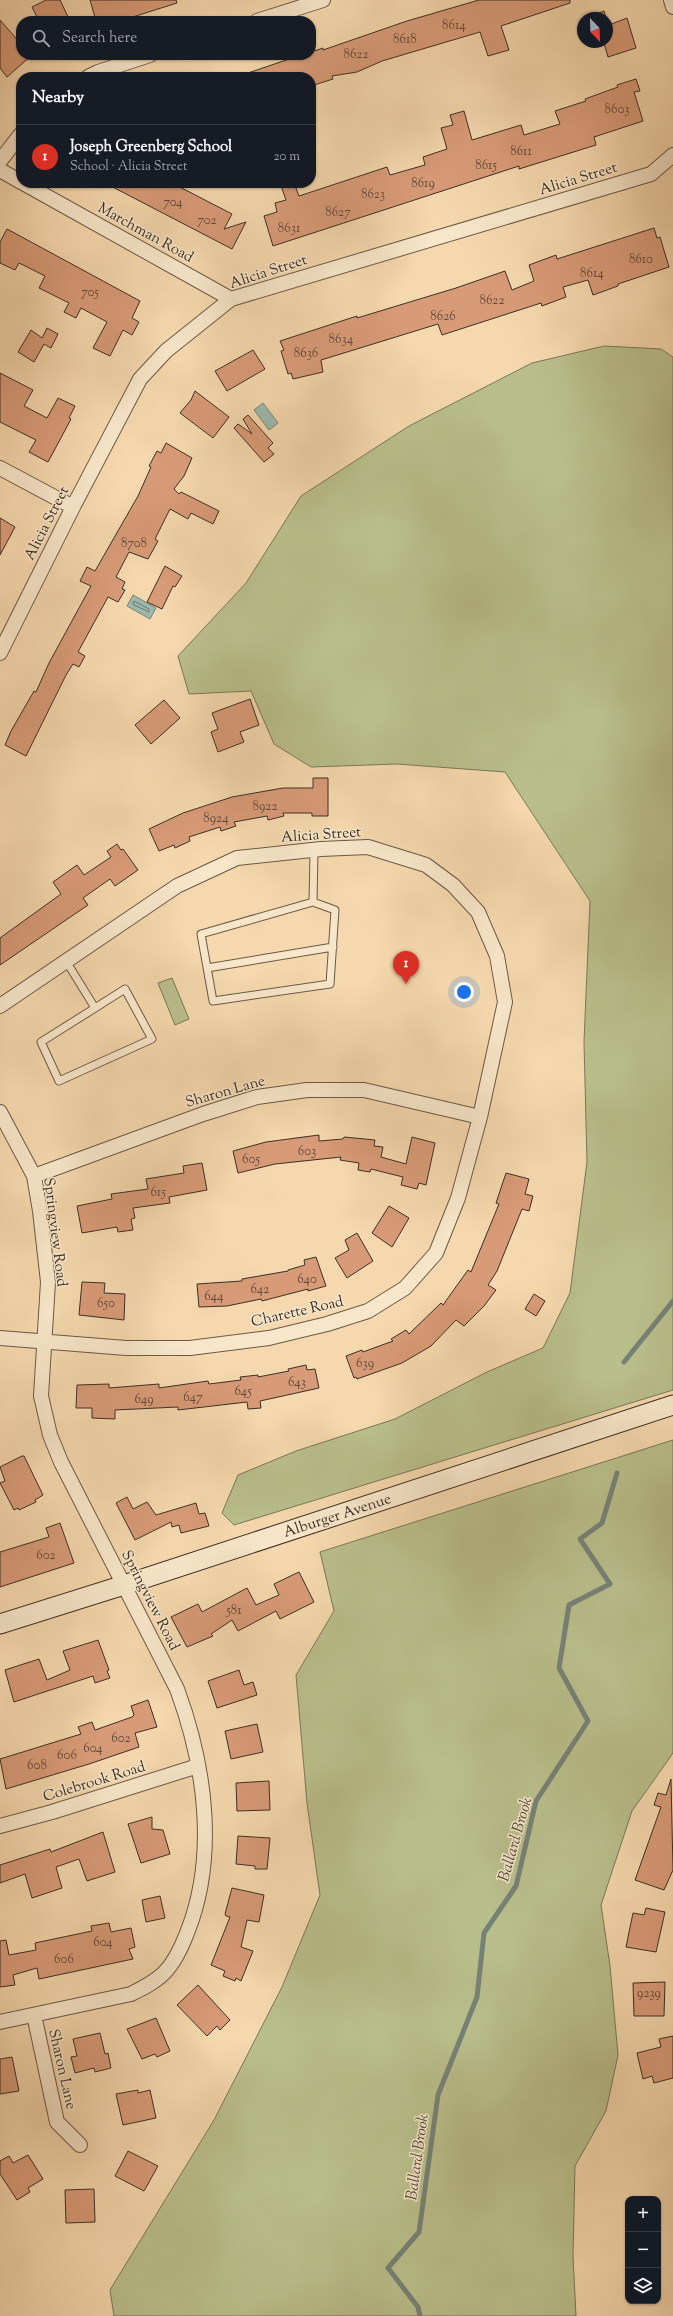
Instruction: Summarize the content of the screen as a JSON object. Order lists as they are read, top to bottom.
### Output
{
  "streets": {
    "street": [
      "Alicia Street",
      "Marchman Road",
      "Sharon Lane",
      "Springview Road",
      "Charette Road",
      "Alburger Avenue",
      "Colebrook Road"
    ]
  },
  "crossings": [
    ["Alicia Street", "Marchman Road"],
    ["Alicia Street", "Sharon Lane"],
    ["Alicia Street", "Charette Road"],
    ["Sharon Lane", "Springview Road"],
    ["Sharon Lane", "Charette Road"],
    ["Springview Road", "Charette Road"],
    ["Springview Road", "Alburger Avenue"],
    ["Springview Road", "Colebrook Road"]
  ],
  "water": ["Ballard Brook"],
  "house_numbers": [
    "8614",
    "8618",
    "8622",
    "8603",
    "8611",
    "8615",
    "8619",
    "8623",
    "704",
    "8627",
    "702",
    "8631",
    "8610",
    "8614",
    "705",
    "8622",
    "8626",
    "8634",
    "8636",
    "8708",
    "8922",
    "8924",
    "603",
    "605",
    "615",
    "640",
    "642",
    "644",
    "650",
    "639",
    "643",
    "645",
    "647",
    "649",
    "602",
    "581",
    "602",
    "604",
    "606",
    "608",
    "604",
    "606",
    "9239"
  ],
  "north": "bottom right",
  "page": {
    "search": "Search here",
    "heading": "Nearby",
    "list": [
      {
        "mark": "1",
        "name": "Joseph Greenberg School",
        "note": "School · Alicia Street",
        "value": "20 m"
      }
    ],
    "pins": "1",
    "map_buttons": ["+", "−"]
  }
}
